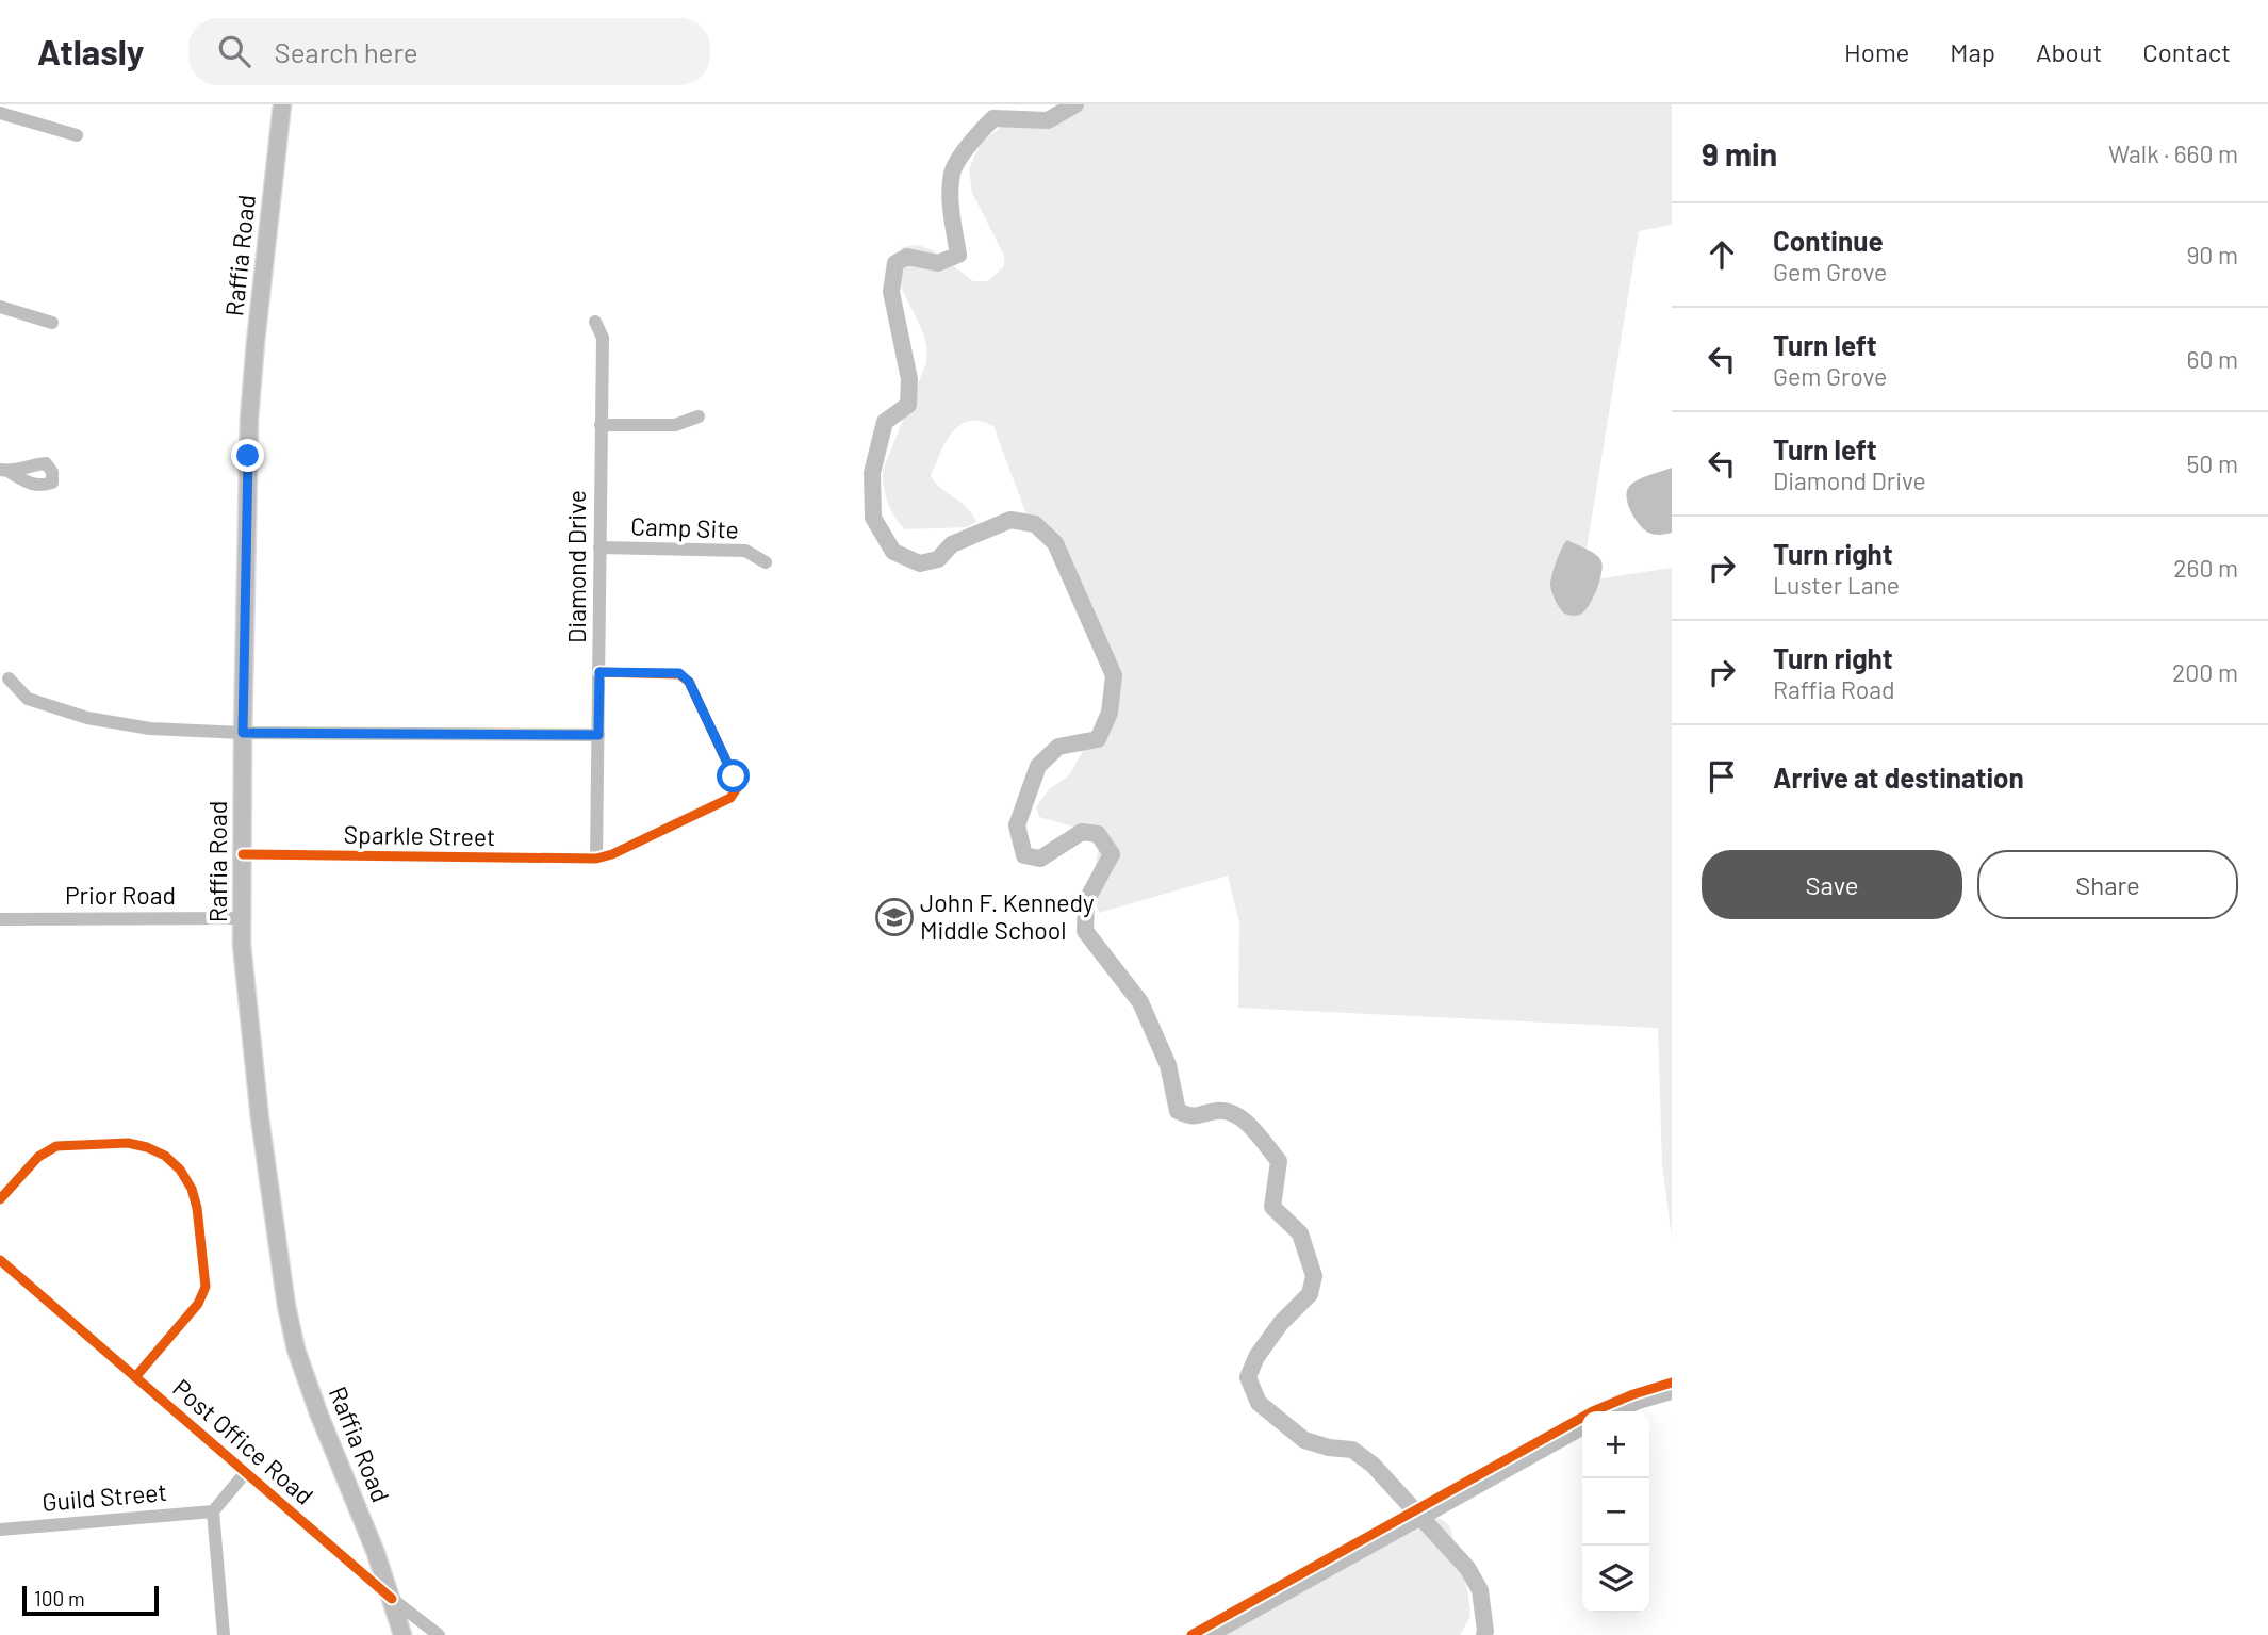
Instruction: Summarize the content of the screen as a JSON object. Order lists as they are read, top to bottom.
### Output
{
  "streets": {
    "main road": ["Raffia Road"],
    "street": [
      "Camp Site",
      "Diamond Drive",
      "Sparkle Street",
      "Prior Road",
      "Post Office Road",
      "Guild Street"
    ]
  },
  "crossings": [
    ["Raffia Road", "Sparkle Street"],
    ["Raffia Road", "Prior Road"],
    ["Raffia Road", "Post Office Road"],
    ["Camp Site", "Diamond Drive"],
    ["Diamond Drive", "Sparkle Street"]
  ],
  "places": {
    "school or university": ["John F. Kennedy Middle School"]
  },
  "scale_bar": "100 m",
  "page": {
    "header": "Atlasly",
    "search": "Search here",
    "nav": [
      "Home",
      "Map",
      "About",
      "Contact"
    ],
    "heading": ["9 min", "Walk · 660 m"],
    "list": [
      ["Continue", "Gem Grove", "90 m"],
      ["Turn left", "Gem Grove", "60 m"],
      ["Turn left", "Diamond Drive", "50 m"],
      ["Turn right", "Luster Lane", "260 m"],
      ["Turn right", "Raffia Road", "200 m"],
      "Arrive at destination"
    ],
    "buttons": ["Save", "Share"],
    "map_buttons": ["+", "−"],
    "scale": "100 m"
  }
}
